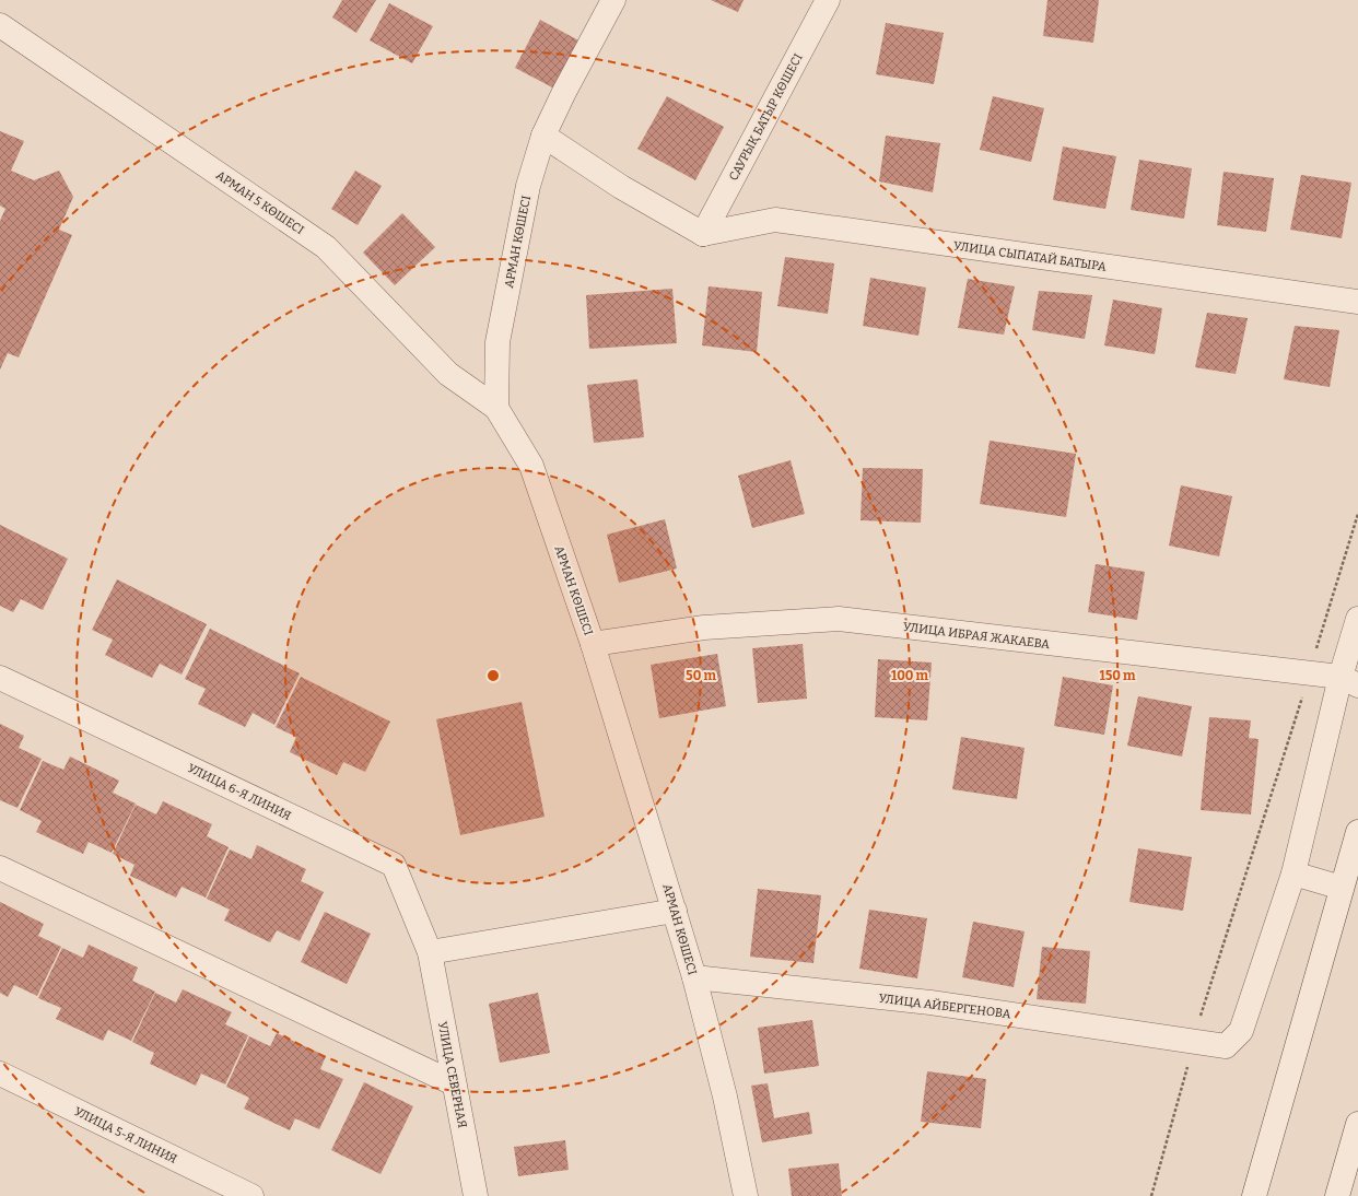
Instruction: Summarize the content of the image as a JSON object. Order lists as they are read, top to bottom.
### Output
{
  "streets": {
    "street": [
      "САУРЫҚ БАТЫР КӨШЕСІ",
      "АРМАН 5 КӨШЕСІ",
      "АРМАН КӨШЕСІ",
      "УЛИЦА СЫПАТАЙ БАТЫРА",
      "УЛИЦА ИБРАЯ ЖАКАЕВА",
      "УЛИЦА 6-Я ЛИНИЯ",
      "УЛИЦА АЙБЕРГЕНОВА",
      "УЛИЦА СЕВЕРНАЯ",
      "УЛИЦА 5-Я ЛИНИЯ"
    ]
  },
  "crossings": [
    ["САУРЫҚ БАТЫР КӨШЕСІ", "УЛИЦА СЫПАТАЙ БАТЫРА"],
    ["АРМАН 5 КӨШЕСІ", "АРМАН КӨШЕСІ"],
    ["АРМАН КӨШЕСІ", "УЛИЦА ИБРАЯ ЖАКАЕВА"],
    ["АРМАН КӨШЕСІ", "УЛИЦА АЙБЕРГЕНОВА"],
    ["УЛИЦА 6-Я ЛИНИЯ", "УЛИЦА СЕВЕРНАЯ"]
  ],
  "rings": ["50 m", "100 m", "150 m"]
}
